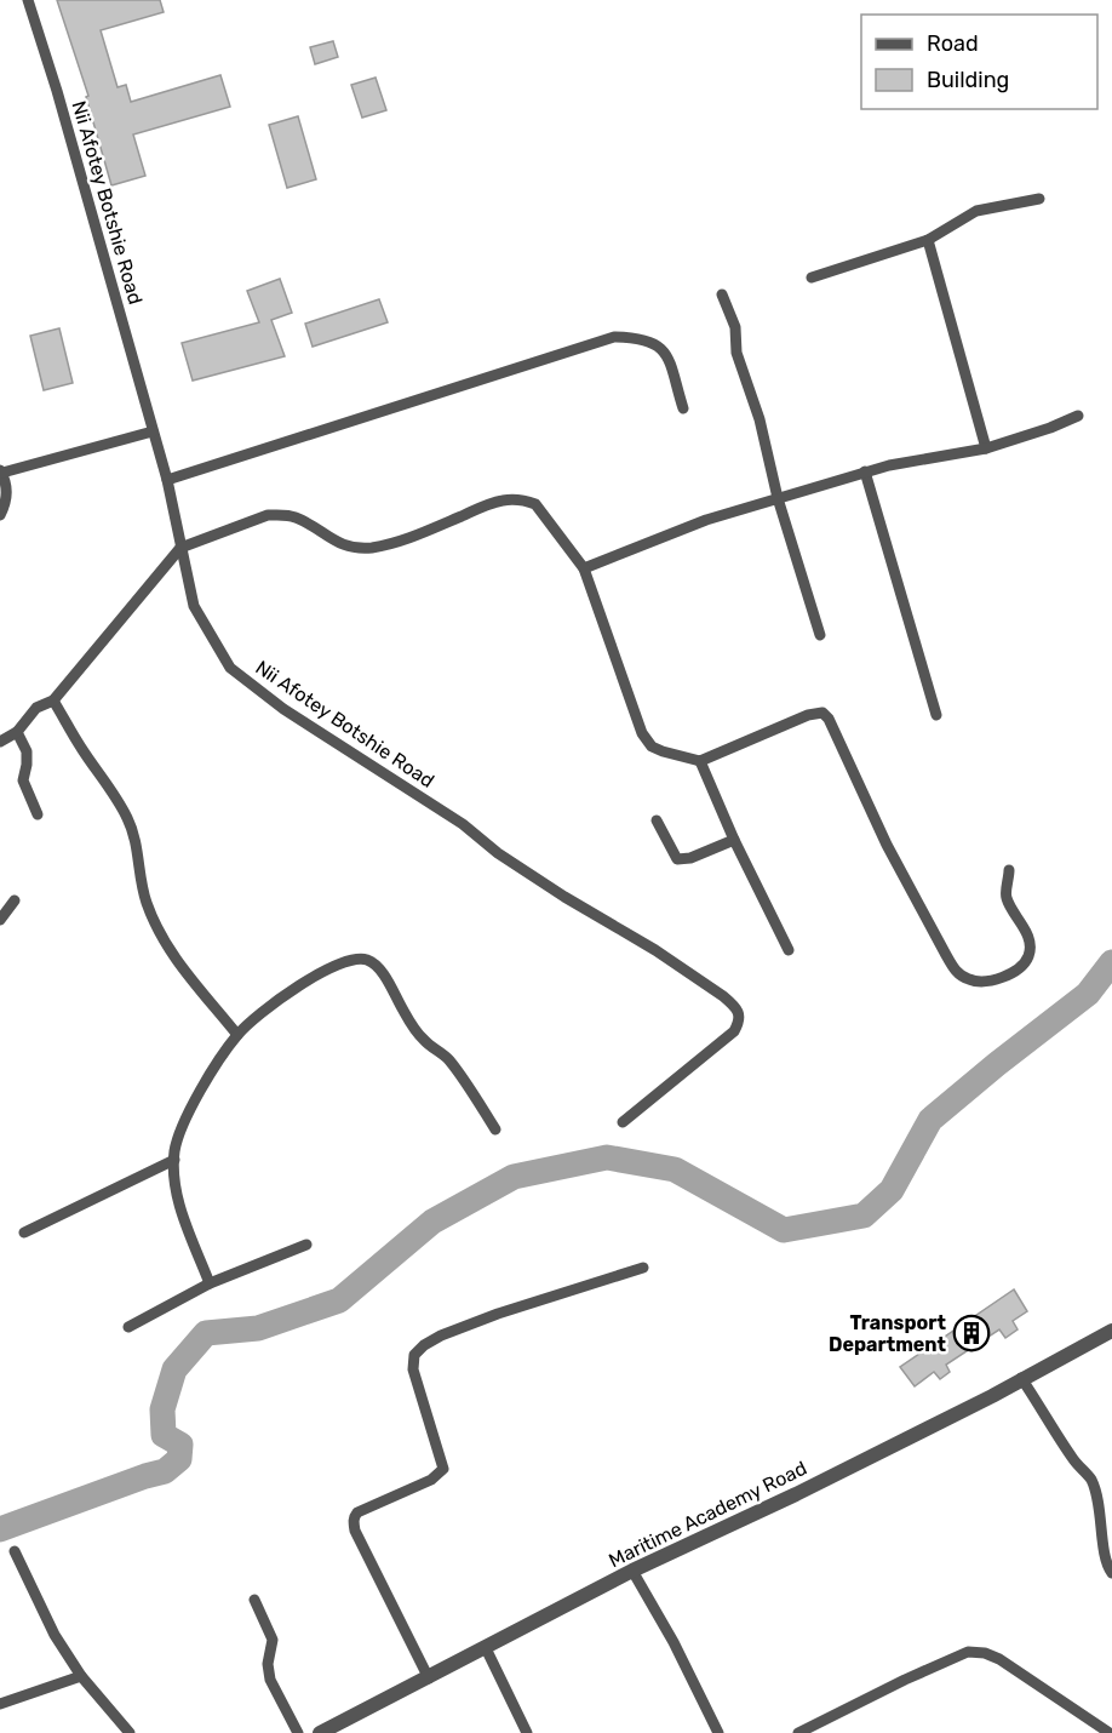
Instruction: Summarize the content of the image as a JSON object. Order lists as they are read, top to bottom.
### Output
{
  "streets": {
    "street": ["Nii Afotey Botshie Road", "Maritime Academy Road"]
  },
  "places": {
    "building": ["Transport Department"]
  },
  "legend": ["Road", "Building"]
}
